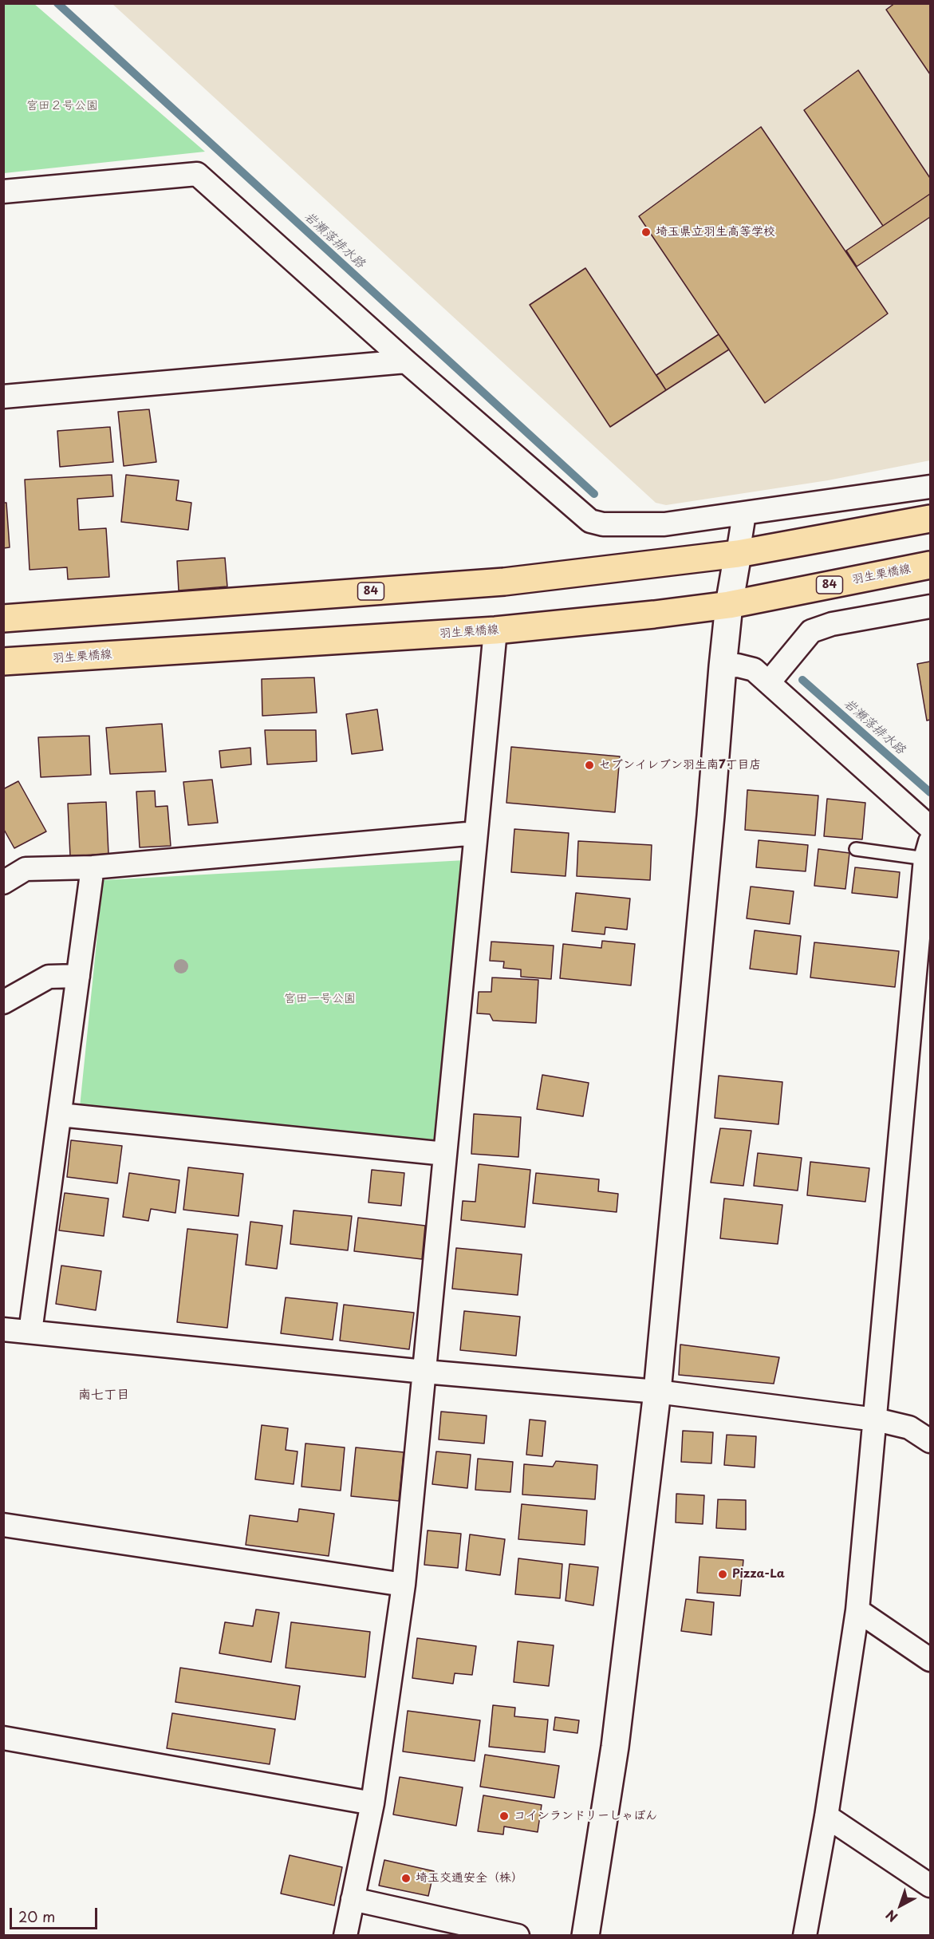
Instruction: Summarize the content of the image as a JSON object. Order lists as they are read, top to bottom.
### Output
{
  "streets": {
    "main road": ["羽生栗橋線", "84"]
  },
  "districts": ["南七丁目"],
  "water": ["岩瀬落排水路"],
  "parks": ["宮田２号公園", "宮田一号公園"],
  "places": [
    "埼玉県立羽生高等学校",
    "セブンイレブン羽生南7丁目店",
    "Pizza-La",
    "コインランドリーしゃぼん",
    "埼玉交通安全（株）"
  ],
  "scale_bar": "20 m",
  "north": "bottom left"
}
